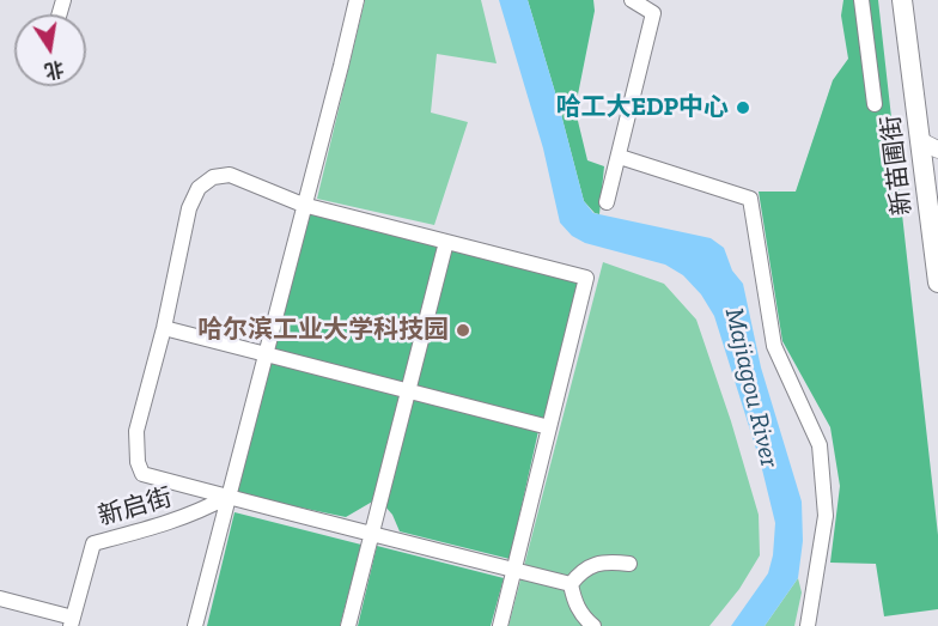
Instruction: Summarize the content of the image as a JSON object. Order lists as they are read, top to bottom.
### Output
{
  "streets": {
    "main road": ["新苗圃街"],
    "street": ["新启街"]
  },
  "water": ["Majiagou River"],
  "places": ["哈工大EDP中心", "哈尔滨工业大学科技园"],
  "north": "bottom"
}
